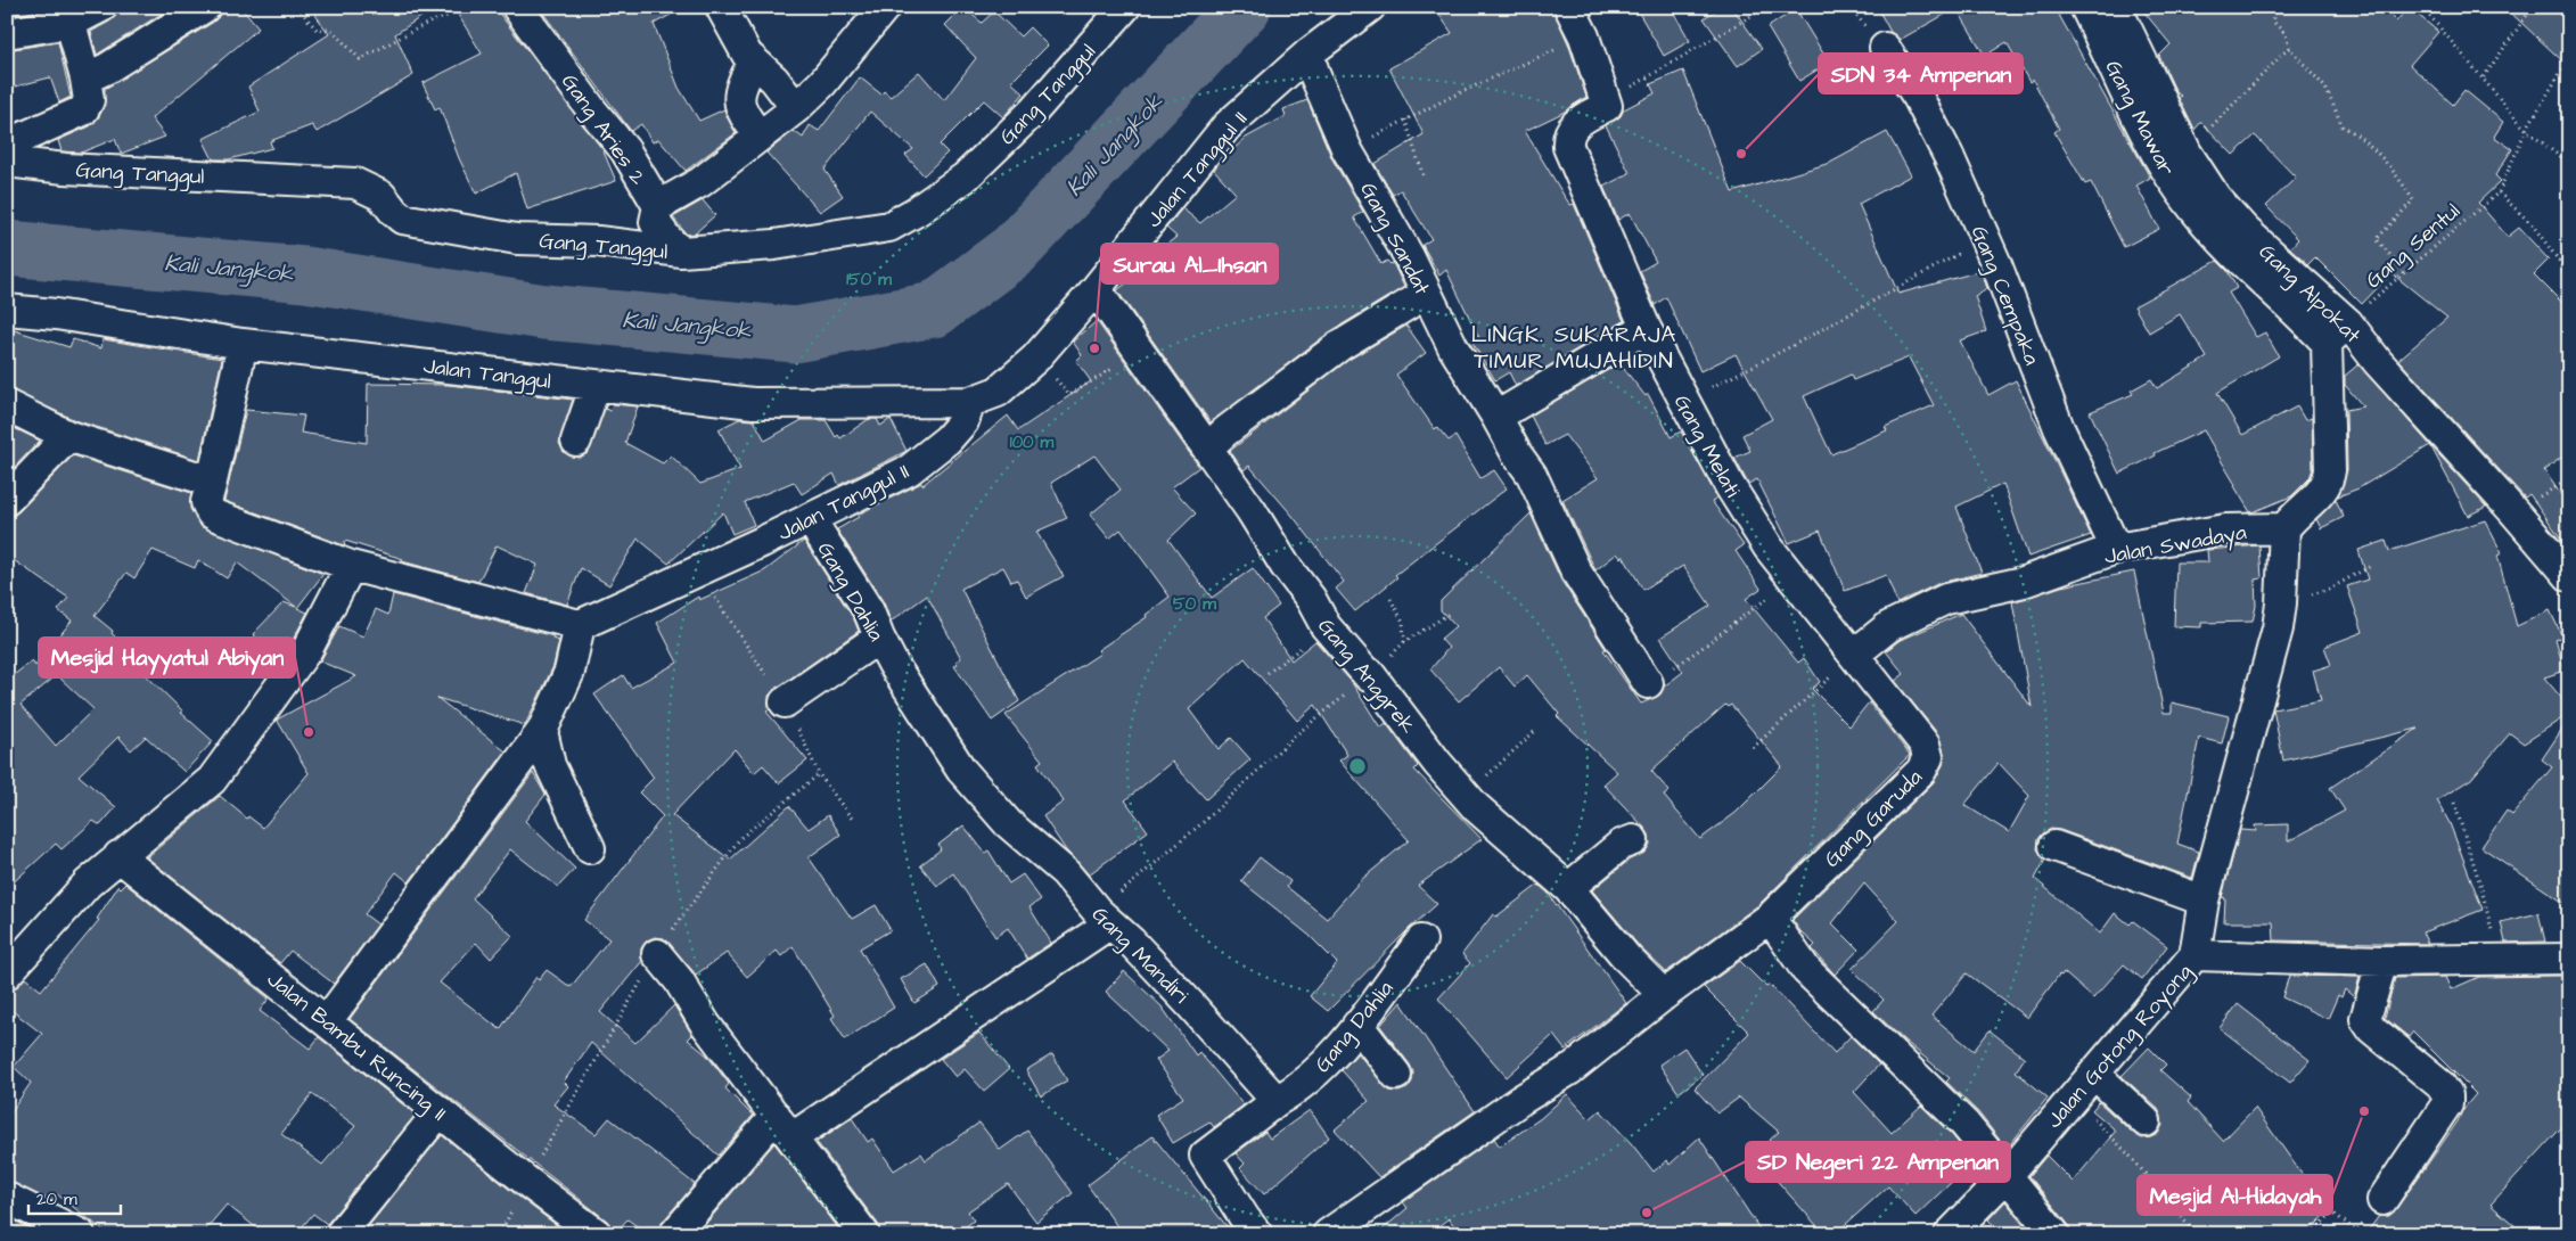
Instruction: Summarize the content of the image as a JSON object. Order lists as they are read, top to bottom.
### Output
{
  "streets": {
    "street": [
      "Gang Tanggul",
      "Gang Mawar",
      "Gang Aries 2",
      "Jalan Tanggul II",
      "Gang Sandat",
      "Gang Alpokat",
      "Gang Cempaka",
      "Jalan Tanggul",
      "Gang Melati",
      "Jalan Swadaya",
      "Gang Dahlia",
      "Gang Anggrek",
      "Gang Garuda",
      "Gang Mandiri",
      "Jalan Bambu Runcing II",
      "Jalan Gotong Royong"
    ],
    "path": ["Gang Sentul"]
  },
  "crossings": [
    ["Gang Tanggul", "Gang Aries 2"],
    ["Gang Mawar", "Gang Alpokat"],
    ["Jalan Tanggul II", "Gang Sandat"],
    ["Jalan Tanggul II", "Jalan Tanggul"],
    ["Jalan Tanggul II", "Gang Dahlia"],
    ["Jalan Tanggul II", "Gang Anggrek"],
    ["Gang Sentul", "Gang Alpokat"],
    ["Gang Cempaka", "Jalan Swadaya"],
    ["Gang Melati", "Jalan Swadaya"],
    ["Gang Melati", "Gang Garuda"],
    ["Jalan Swadaya", "Gang Garuda"],
    ["Gang Dahlia", "Gang Mandiri"],
    ["Gang Anggrek", "Gang Garuda"]
  ],
  "districts": ["LINGK. SUKARAJA TIMUR MUJAHIDIN"],
  "water": ["Kali Jangkok"],
  "places": [
    "SDN 34 Ampenan",
    "Surau Al_Ihsan",
    "Mesjid Hayyatul Abiyan",
    "Mesjid Al-Hidayah",
    "SD Negeri 22 Ampenan"
  ],
  "scale_bar": "20 m",
  "rings": ["150 m", "100 m", "50 m"]
}
